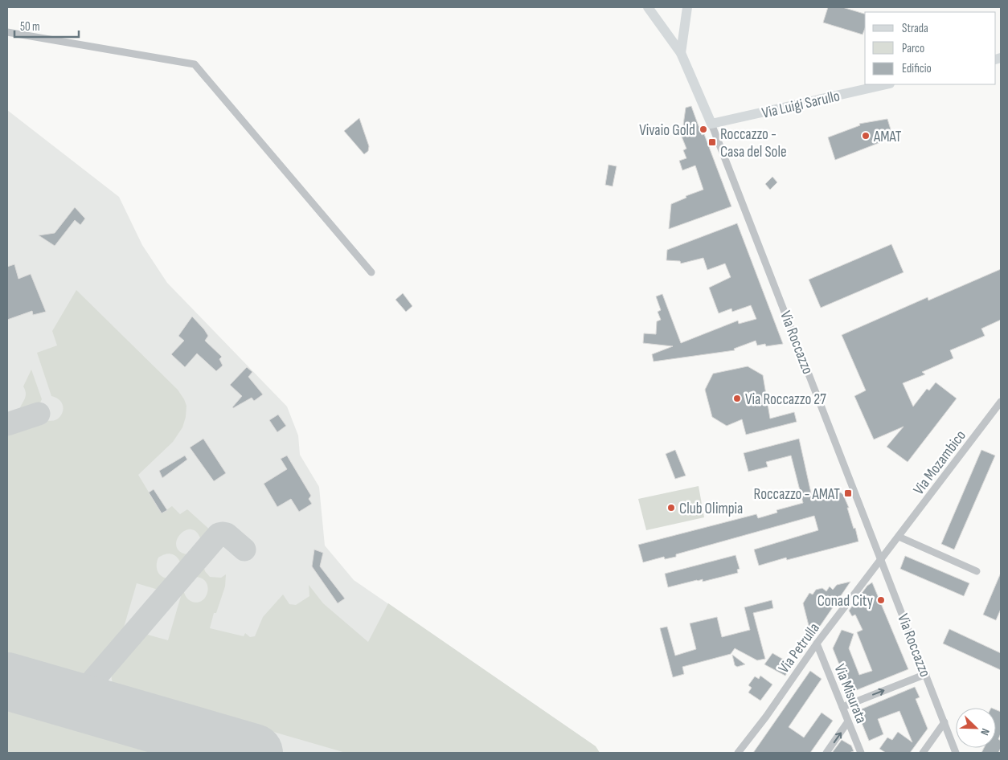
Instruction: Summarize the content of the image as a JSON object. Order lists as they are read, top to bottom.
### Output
{
  "streets": {
    "street": [
      "Via Luigi Sarullo",
      "Via Roccazzo",
      "Via Mozambico",
      "Via Petrulla",
      "Via Misurata"
    ]
  },
  "crossings": [
    ["Via Luigi Sarullo", "Via Roccazzo"],
    ["Via Roccazzo", "Via Mozambico"],
    ["Via Roccazzo", "Via Petrulla"],
    ["Via Mozambico", "Via Petrulla"],
    ["Via Petrulla", "Via Misurata"]
  ],
  "places": {
    "other": [
      "Vivaio Gold",
      "AMAT",
      "Via Roccazzo 27",
      "Club Olimpia",
      "Conad City"
    ],
    "transit": ["Roccazzo - Casa del Sole", "Roccazzo - AMAT"]
  },
  "legend": ["Strada", "Parco", "Edificio"],
  "scale_bar": "50 m",
  "north": "bottom right"
}
